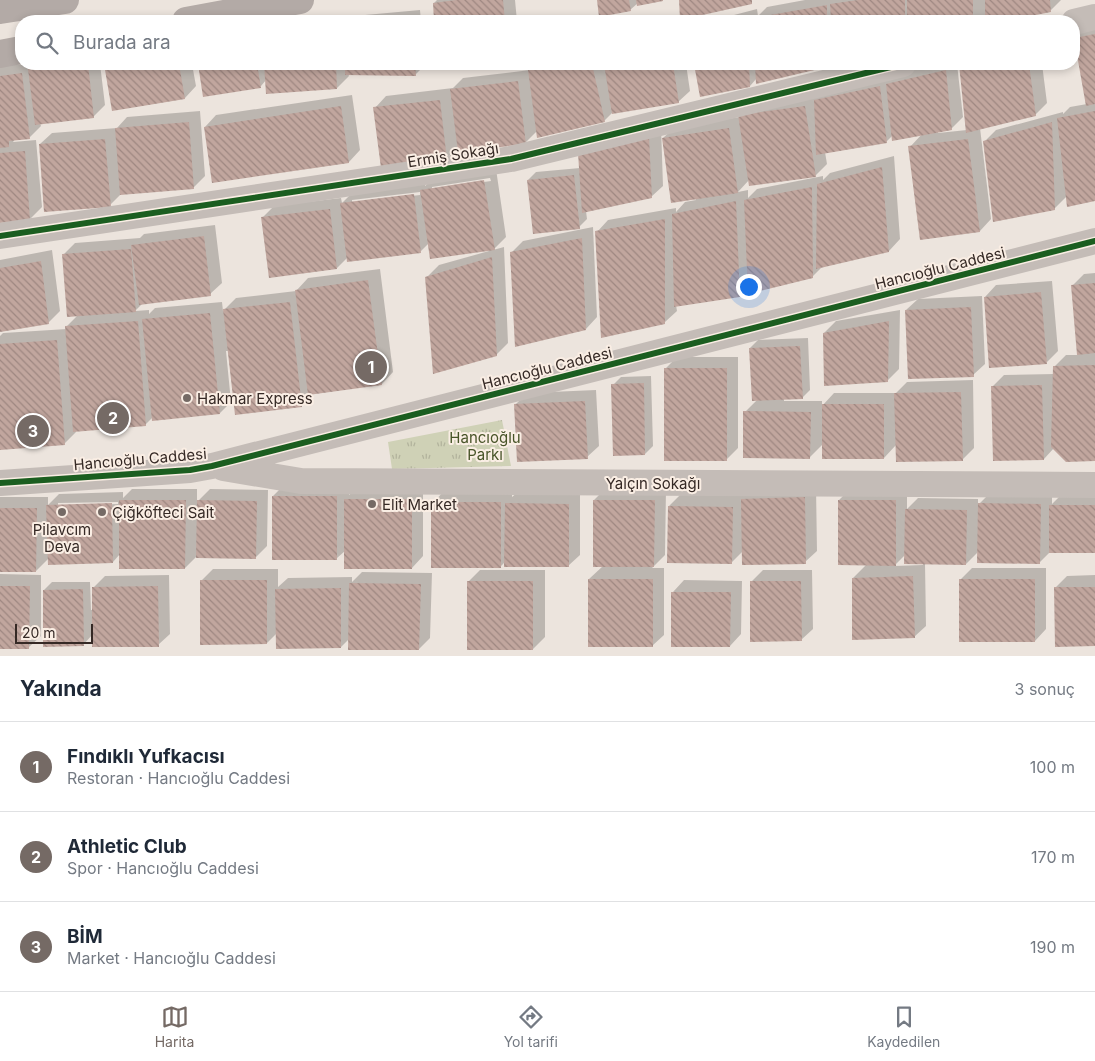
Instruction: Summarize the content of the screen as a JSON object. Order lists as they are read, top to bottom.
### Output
{
  "streets": {
    "street": ["Ermiş Sokağı", "Hancıoğlu Caddesi", "Yalçın Sokağı"]
  },
  "crossings": [
    ["Hancıoğlu Caddesi", "Yalçın Sokağı"]
  ],
  "parks": ["Hancıoğlu Parkı"],
  "places": [
    "Hakmar Express",
    "Elit Market",
    "Pilavcım Deva",
    "Çiğköfteci Sait"
  ],
  "scale_bar": "20 m",
  "page": {
    "search": "Burada ara",
    "pins": ["1", "2", "3"],
    "scale": "20 m",
    "heading": ["Yakında", "3 sonuç"],
    "list": [
      {
        "mark": "1",
        "name": "Fındıklı Yufkacısı",
        "note": "Restoran · Hancıoğlu Caddesi",
        "value": "100 m"
      },
      {
        "mark": "2",
        "name": "Athletic Club",
        "note": "Spor · Hancıoğlu Caddesi",
        "value": "170 m"
      },
      {
        "mark": "3",
        "name": "BİM",
        "note": "Market · Hancıoğlu Caddesi",
        "value": "190 m"
      }
    ],
    "nav": ["Harita", "Yol tarifi", "Kaydedilen"]
  }
}
